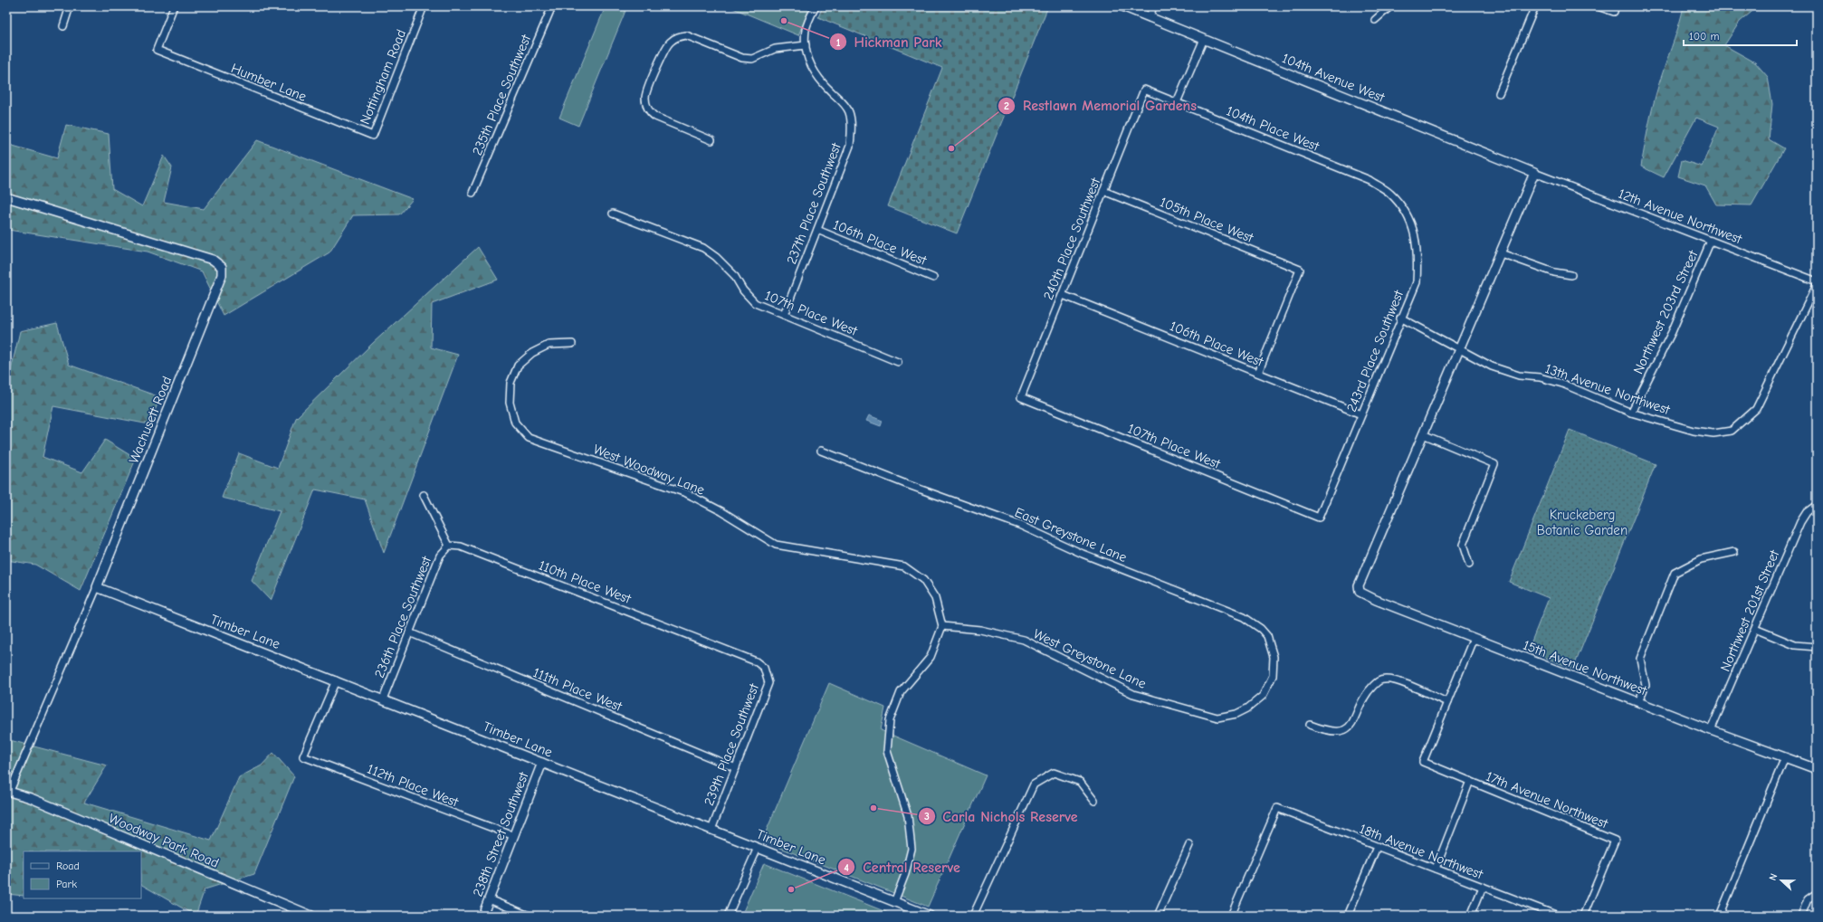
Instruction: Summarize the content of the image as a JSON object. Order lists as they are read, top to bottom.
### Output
{
  "streets": {
    "street": [
      "Nottingham Road",
      "104th Avenue West",
      "Humber Lane",
      "235th Place Southwest",
      "104th Place West",
      "237th Place Southwest",
      "12th Avenue Northwest",
      "105th Place West",
      "240th Place Southwest",
      "106th Place West",
      "Northwest 203rd Street",
      "107th Place West",
      "243rd Place Southwest",
      "13th Avenue Northwest",
      "Wachusett Road",
      "West Woodway Lane",
      "East Greystone Lane",
      "110th Place West",
      "Northwest 201st Street",
      "236th Place Southwest",
      "Timber Lane",
      "West Greystone Lane",
      "15th Avenue Northwest",
      "111th Place West",
      "239th Place Southwest",
      "112th Place West",
      "17th Avenue Northwest",
      "238th Street Southwest",
      "Woodway Park Road",
      "18th Avenue Northwest"
    ]
  },
  "crossings": [
    ["Nottingham Road", "Humber Lane"],
    ["104th Avenue West", "12th Avenue Northwest"],
    ["104th Place West", "240th Place Southwest"],
    ["104th Place West", "243rd Place Southwest"],
    ["237th Place Southwest", "106th Place West"],
    ["237th Place Southwest", "107th Place West"],
    ["12th Avenue Northwest", "Northwest 203rd Street"],
    ["105th Place West", "240th Place Southwest"],
    ["105th Place West", "106th Place West"],
    ["240th Place Southwest", "106th Place West"],
    ["240th Place Southwest", "107th Place West"],
    ["106th Place West", "243rd Place Southwest"],
    ["Northwest 203rd Street", "13th Avenue Northwest"],
    ["107th Place West", "243rd Place Southwest"],
    ["Wachusett Road", "Timber Lane"],
    ["Wachusett Road", "Woodway Park Road"],
    ["West Woodway Lane", "West Greystone Lane"],
    ["East Greystone Lane", "West Greystone Lane"],
    ["110th Place West", "236th Place Southwest"],
    ["110th Place West", "239th Place Southwest"],
    ["Northwest 201st Street", "15th Avenue Northwest"],
    ["236th Place Southwest", "Timber Lane"],
    ["236th Place Southwest", "111th Place West"],
    ["Timber Lane", "239th Place Southwest"],
    ["Timber Lane", "112th Place West"],
    ["Timber Lane", "238th Street Southwest"],
    ["111th Place West", "239th Place Southwest"],
    ["112th Place West", "238th Street Southwest"]
  ],
  "parks": ["Kruckeberg Botanic Garden"],
  "places": [
    "Hickman Park",
    "Restlawn Memorial Gardens",
    "Carla Nichols Reserve",
    "Central Reserve"
  ],
  "legend": ["Road", "Park"],
  "scale_bar": "100 m",
  "north": "left"
}
